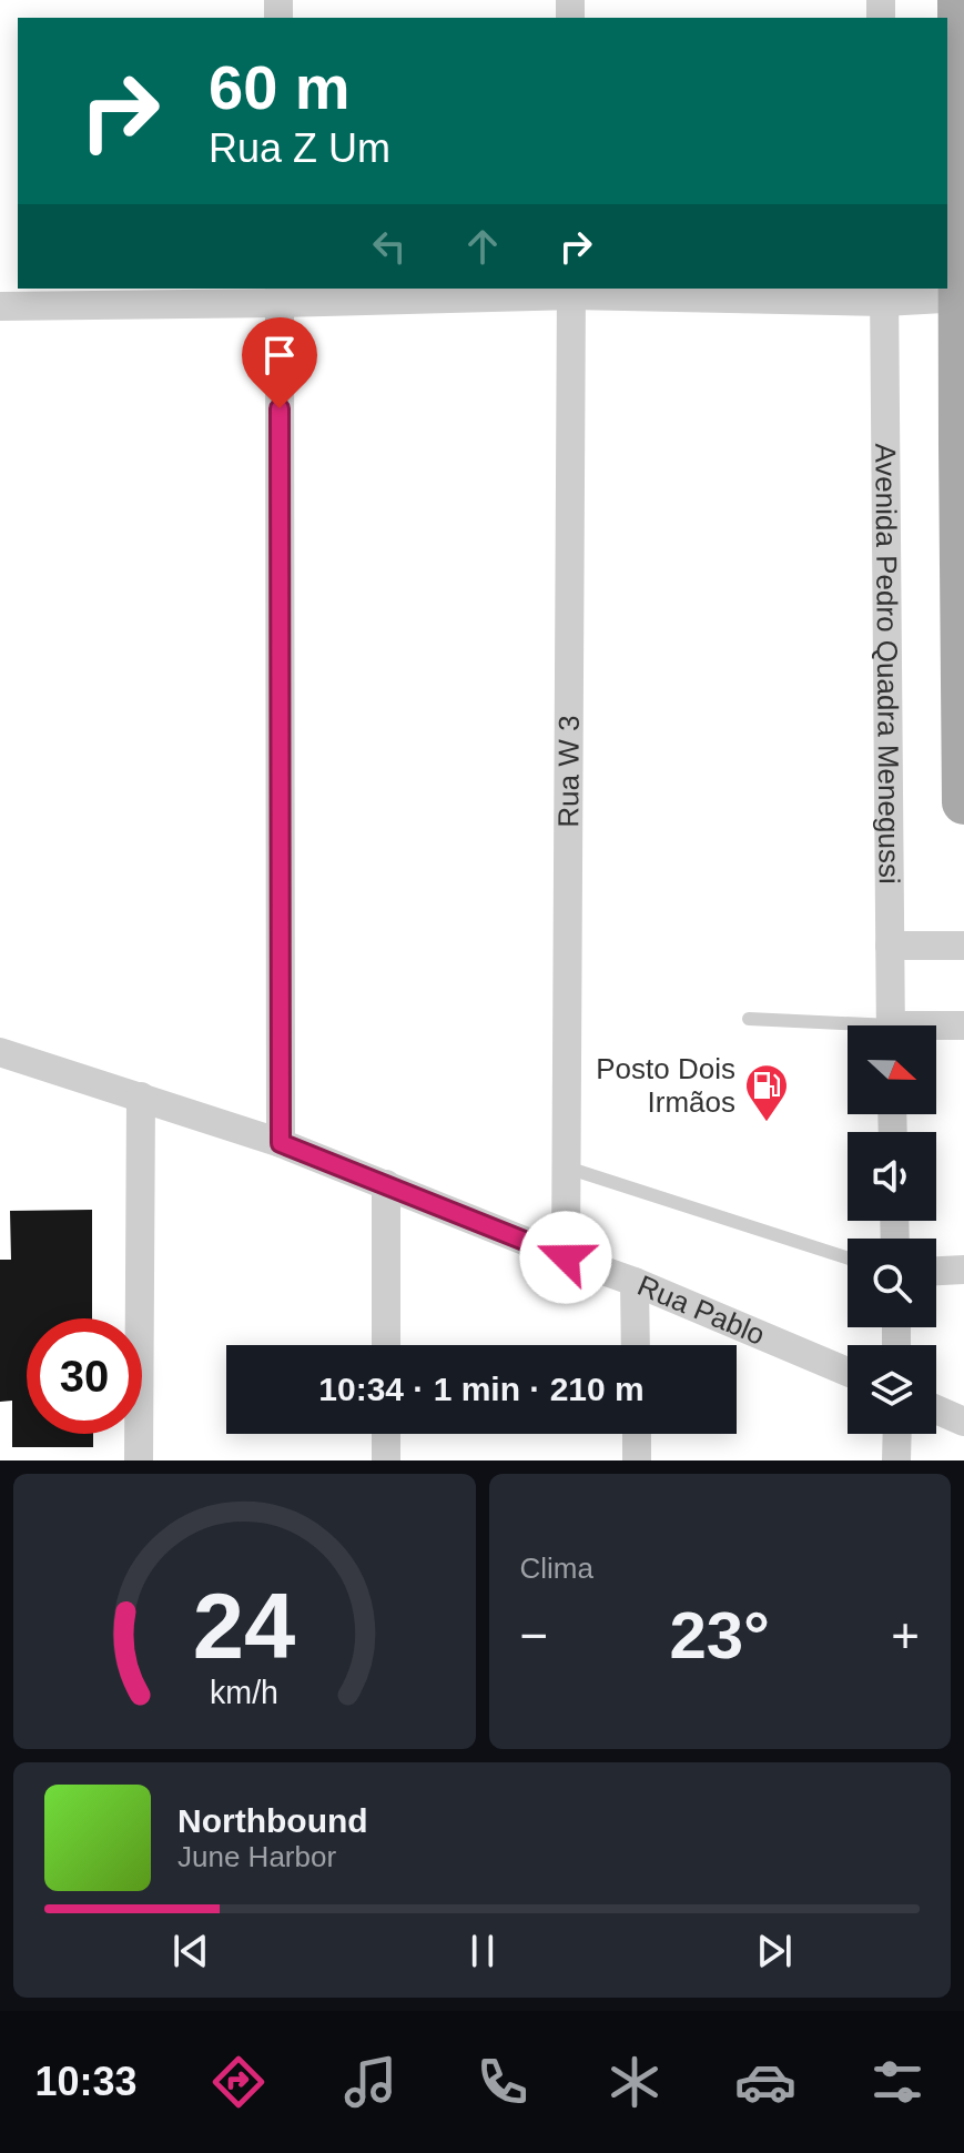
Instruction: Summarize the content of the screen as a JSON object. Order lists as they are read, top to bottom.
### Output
{
  "streets": {
    "street": ["Avenida Pedro Quadra Menegussi", "Rua W 3", "Rua Pablo"]
  },
  "crossings": [
    ["Rua W 3", "Rua Pablo"]
  ],
  "places": {
    "fuel station": ["Posto Dois Irmãos"]
  },
  "north": "right",
  "page": {
    "turn": ["60 m", "Rua Z Um"],
    "limit": "30",
    "trip": "10:34 · 1 min · 210 m",
    "tile": "Clima",
    "heat": ["−", "23°", "+"],
    "song": ["Northbound", "June Harbor"],
    "tabs": "10:33",
    "gauge": ["24", "km/h"]
  }
}
